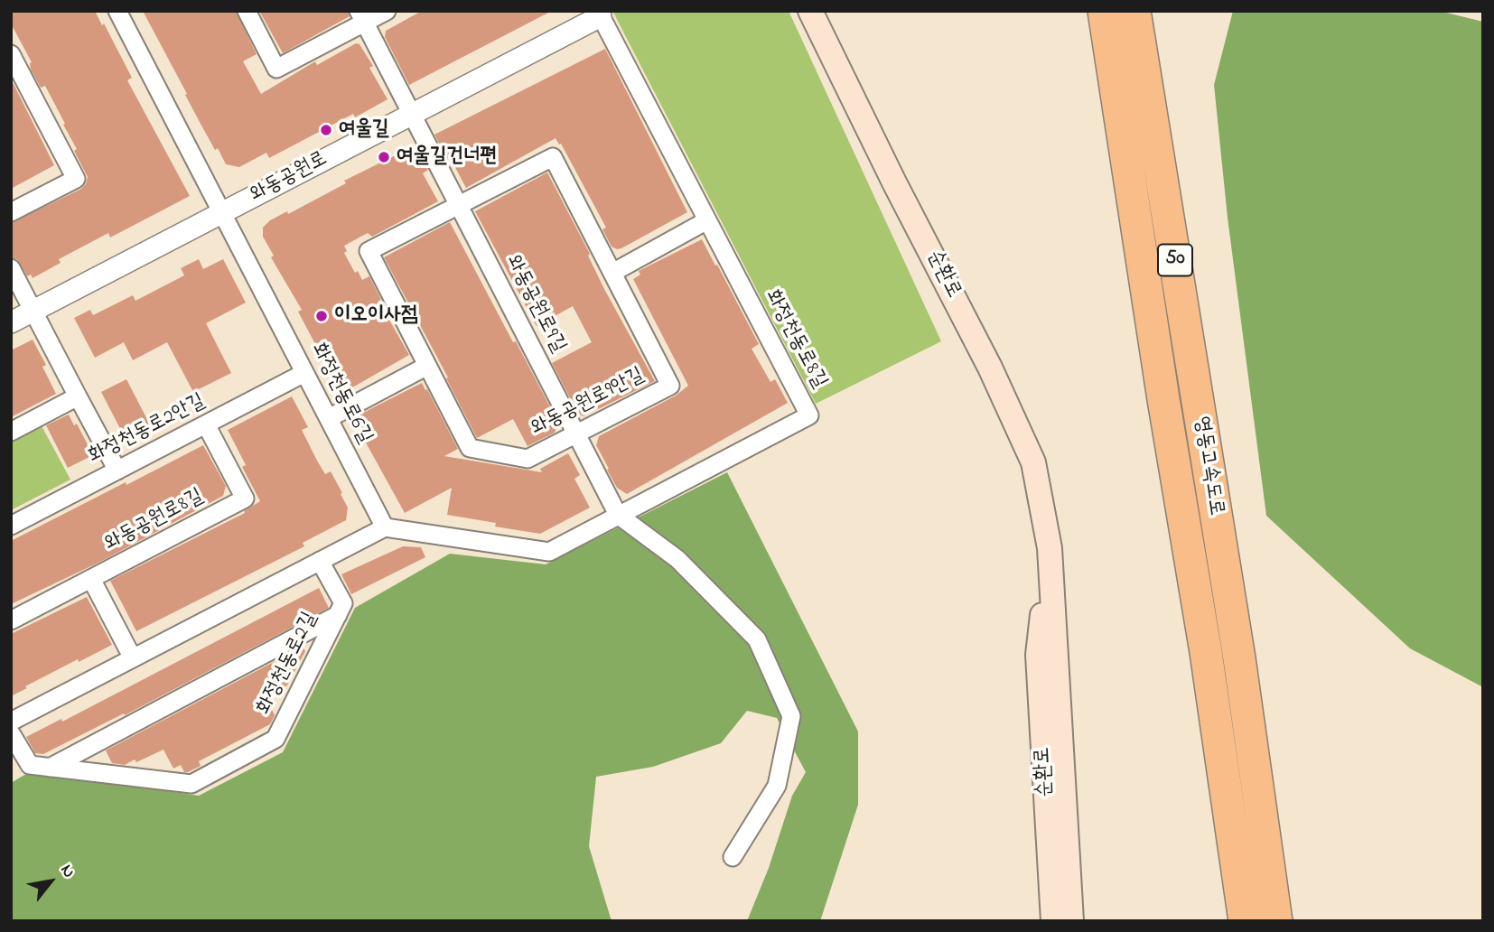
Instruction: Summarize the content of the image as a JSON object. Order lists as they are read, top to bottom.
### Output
{
  "streets": {
    "highway": ["50", "영동고속도로"],
    "main road": ["순환로"],
    "street": [
      "와동공원로",
      "와동공원로9길",
      "화정천동로8길",
      "화정천동로6길",
      "와동공원로9안길",
      "화정천동로2안길",
      "와동공원로8길",
      "화정천동로2길"
    ]
  },
  "crossings": [
    ["와동공원로", "와동공원로9길"],
    ["와동공원로", "화정천동로8길"],
    ["와동공원로", "화정천동로6길"],
    ["와동공원로9길", "화정천동로8길"],
    ["와동공원로9길", "와동공원로9안길"],
    ["화정천동로8길", "화정천동로6길"],
    ["화정천동로6길", "화정천동로2안길"],
    ["화정천동로2안길", "와동공원로8길"]
  ],
  "places": ["여울길", "여울길건너편", "이오이사점"],
  "north": "top right"
}
